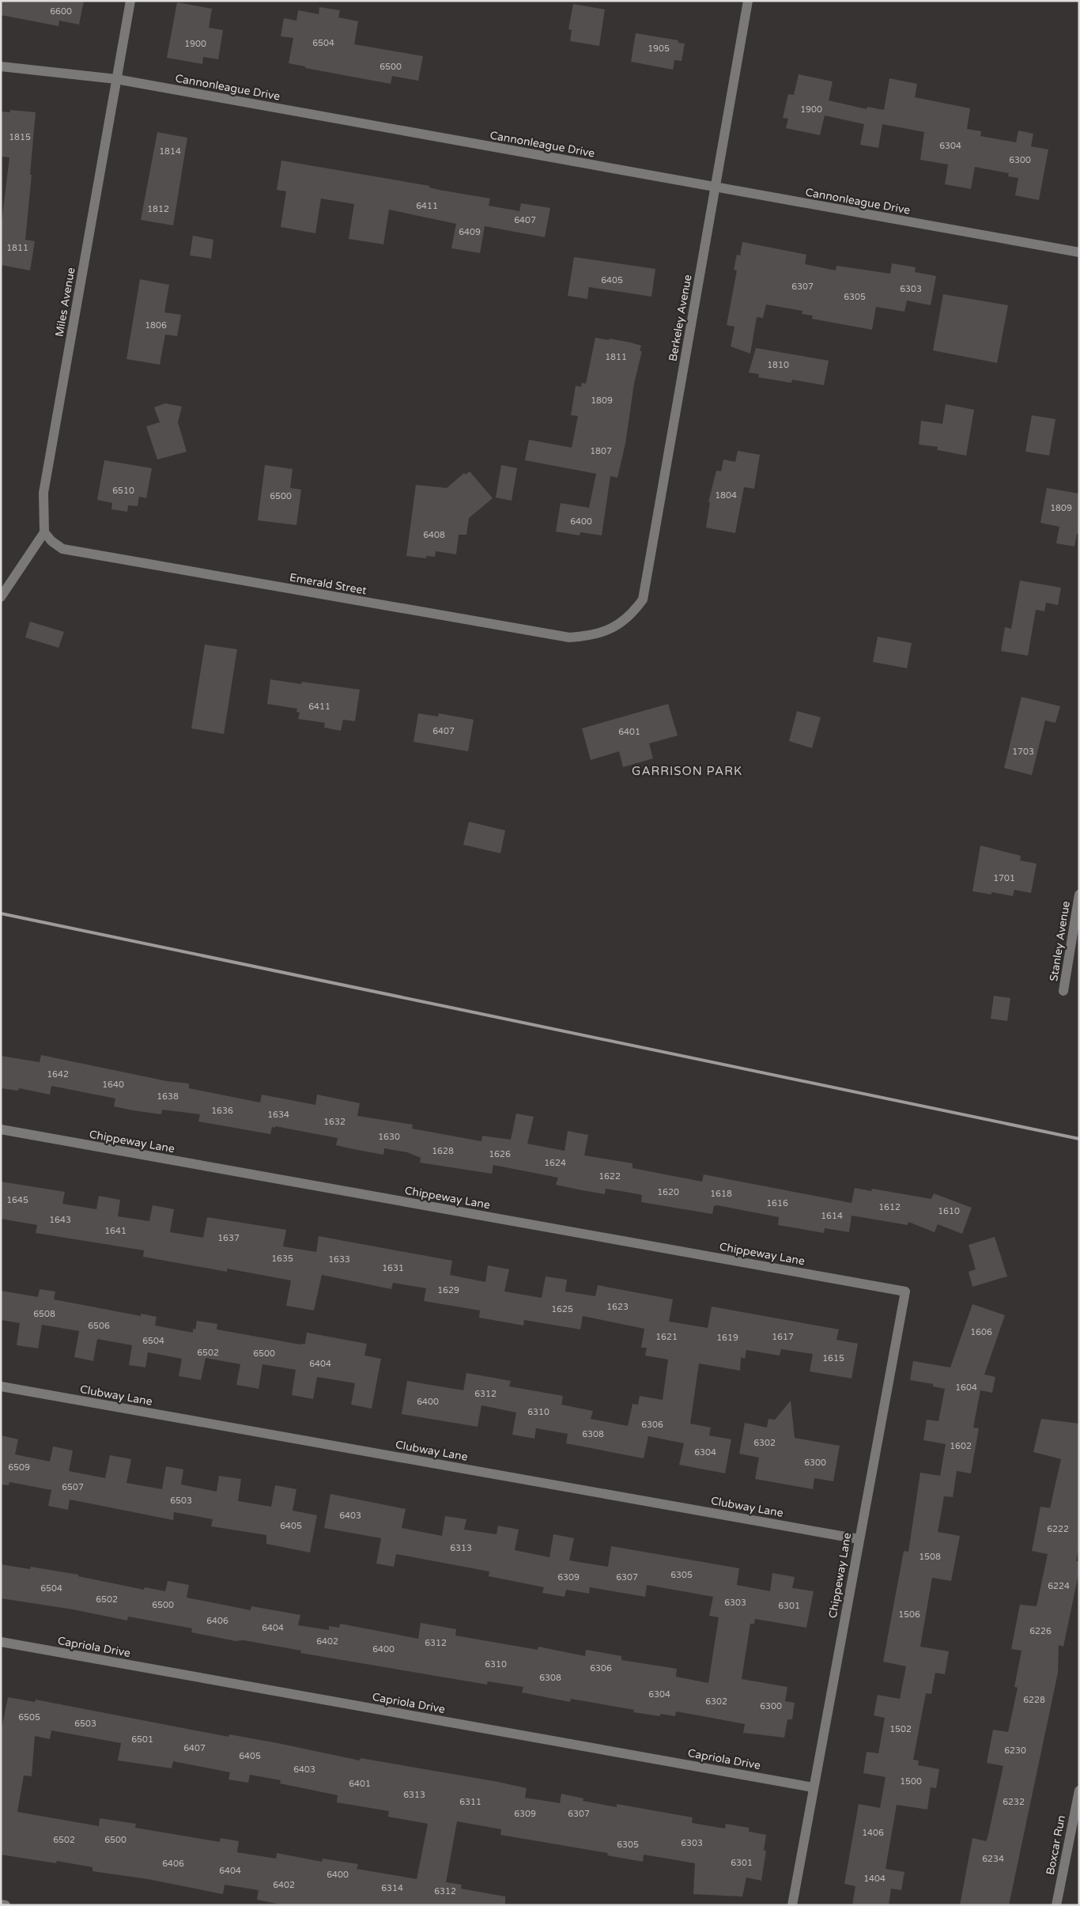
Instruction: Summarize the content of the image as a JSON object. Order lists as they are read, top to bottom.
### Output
{
  "streets": {
    "street": [
      "Cannonleague Drive",
      "Miles Avenue",
      "Berkeley Avenue",
      "Emerald Street",
      "Stanley Avenue",
      "Chippeway Lane",
      "Clubway Lane",
      "Capriola Drive",
      "Boxcar Run"
    ]
  },
  "crossings": [
    ["Cannonleague Drive", "Miles Avenue"],
    ["Cannonleague Drive", "Berkeley Avenue"],
    ["Miles Avenue", "Emerald Street"],
    ["Berkeley Avenue", "Emerald Street"],
    ["Chippeway Lane", "Clubway Lane"],
    ["Chippeway Lane", "Capriola Drive"]
  ],
  "districts": ["GARRISON PARK"],
  "house_numbers": [
    "6600",
    "6504",
    "1900",
    "1905",
    "6500",
    "1900",
    "1815",
    "6304",
    "1814",
    "6300",
    "6411",
    "1812",
    "6407",
    "6409",
    "1811",
    "6405",
    "6307",
    "6303",
    "6305",
    "1806",
    "1811",
    "1810",
    "1809",
    "1807",
    "6510",
    "1804",
    "6500",
    "1809",
    "6400",
    "6408",
    "6411",
    "6407",
    "6401",
    "1703",
    "1701",
    "1642",
    "1640",
    "1638",
    "1636",
    "1634",
    "1632",
    "1630",
    "1628",
    "1626",
    "1624",
    "1622",
    "1620",
    "1618",
    "1645",
    "1616",
    "1612",
    "1610",
    "1614",
    "1643",
    "1641",
    "1637",
    "1635",
    "1633",
    "1631",
    "1629",
    "1623",
    "1625",
    "6508",
    "6506",
    "1606",
    "1621",
    "1617",
    "1619",
    "6504",
    "6502",
    "6500",
    "1615",
    "6404",
    "1604",
    "6312",
    "6400",
    "6310",
    "6306",
    "6308",
    "6302",
    "1602",
    "6304",
    "6300",
    "6509",
    "6507",
    "6503",
    "6403",
    "6405",
    "6222",
    "6313",
    "1508",
    "6305",
    "6309",
    "6307",
    "6224",
    "6504",
    "6502",
    "6303",
    "6500",
    "6301",
    "1506",
    "6406",
    "6404",
    "6226",
    "6402",
    "6312",
    "6400",
    "6310",
    "6306",
    "6308",
    "6304",
    "6228",
    "6302",
    "6300",
    "6505",
    "6503",
    "1502",
    "6501",
    "6407",
    "6230",
    "6405",
    "6403",
    "1500",
    "6401",
    "6313",
    "6311",
    "6232",
    "6309",
    "6307",
    "1406",
    "6502",
    "6500",
    "6303",
    "6305",
    "6234",
    "6301",
    "6406",
    "6404",
    "6400",
    "1404",
    "6402",
    "6314",
    "6312"
  ]
}
